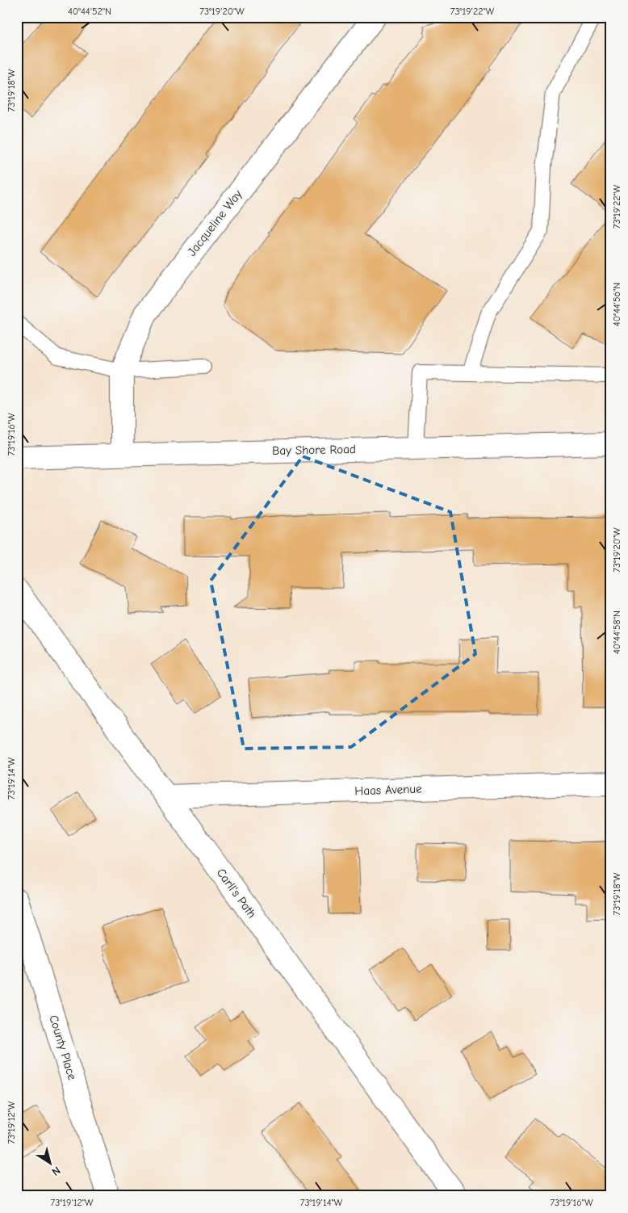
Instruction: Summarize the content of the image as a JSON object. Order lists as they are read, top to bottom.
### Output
{
  "streets": {
    "street": [
      "Jacqueline Way",
      "Bay Shore Road",
      "Haas Avenue",
      "Carll's Path",
      "County Place"
    ]
  },
  "crossings": [
    ["Jacqueline Way", "Bay Shore Road"],
    ["Haas Avenue", "Carll's Path"]
  ],
  "north": "bottom right",
  "coordinates": [
    "40°44'52\"N",
    "73°19'20\"W",
    "73°19'22\"W",
    "73°19'18\"W",
    "40°44'56\"N",
    "73°19'16\"W",
    "40°44'58\"N",
    "73°19'14\"W",
    "73°19'12\"W"
  ]
}
